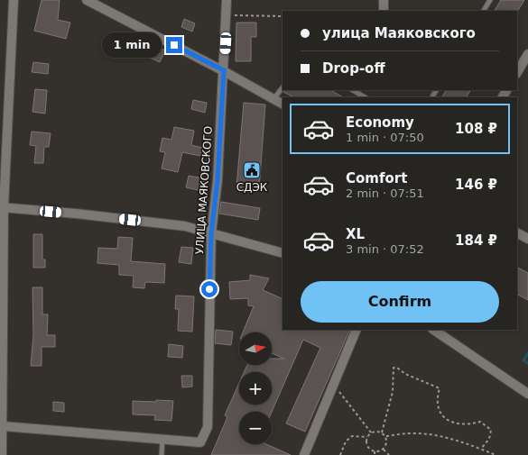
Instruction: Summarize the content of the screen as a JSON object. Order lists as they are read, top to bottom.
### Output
{
  "streets": {
    "street": ["УЛИЦА МАЯКОВСКОГО"]
  },
  "places": {
    "public building": ["СДЭК"]
  },
  "north": "right",
  "page": {
    "banner": ["улица Маяковского", "Drop-off"],
    "bubble": "1 min",
    "list": [
      {
        "name": "Economy",
        "note": "1 min · 07:50",
        "value": "108 ₽"
      },
      {
        "name": "Comfort",
        "note": "2 min · 07:51",
        "value": "146 ₽"
      },
      {
        "name": "XL",
        "note": "3 min · 07:52",
        "value": "184 ₽"
      }
    ],
    "buttons": "Confirm",
    "map_buttons": ["+", "−"]
  }
}
